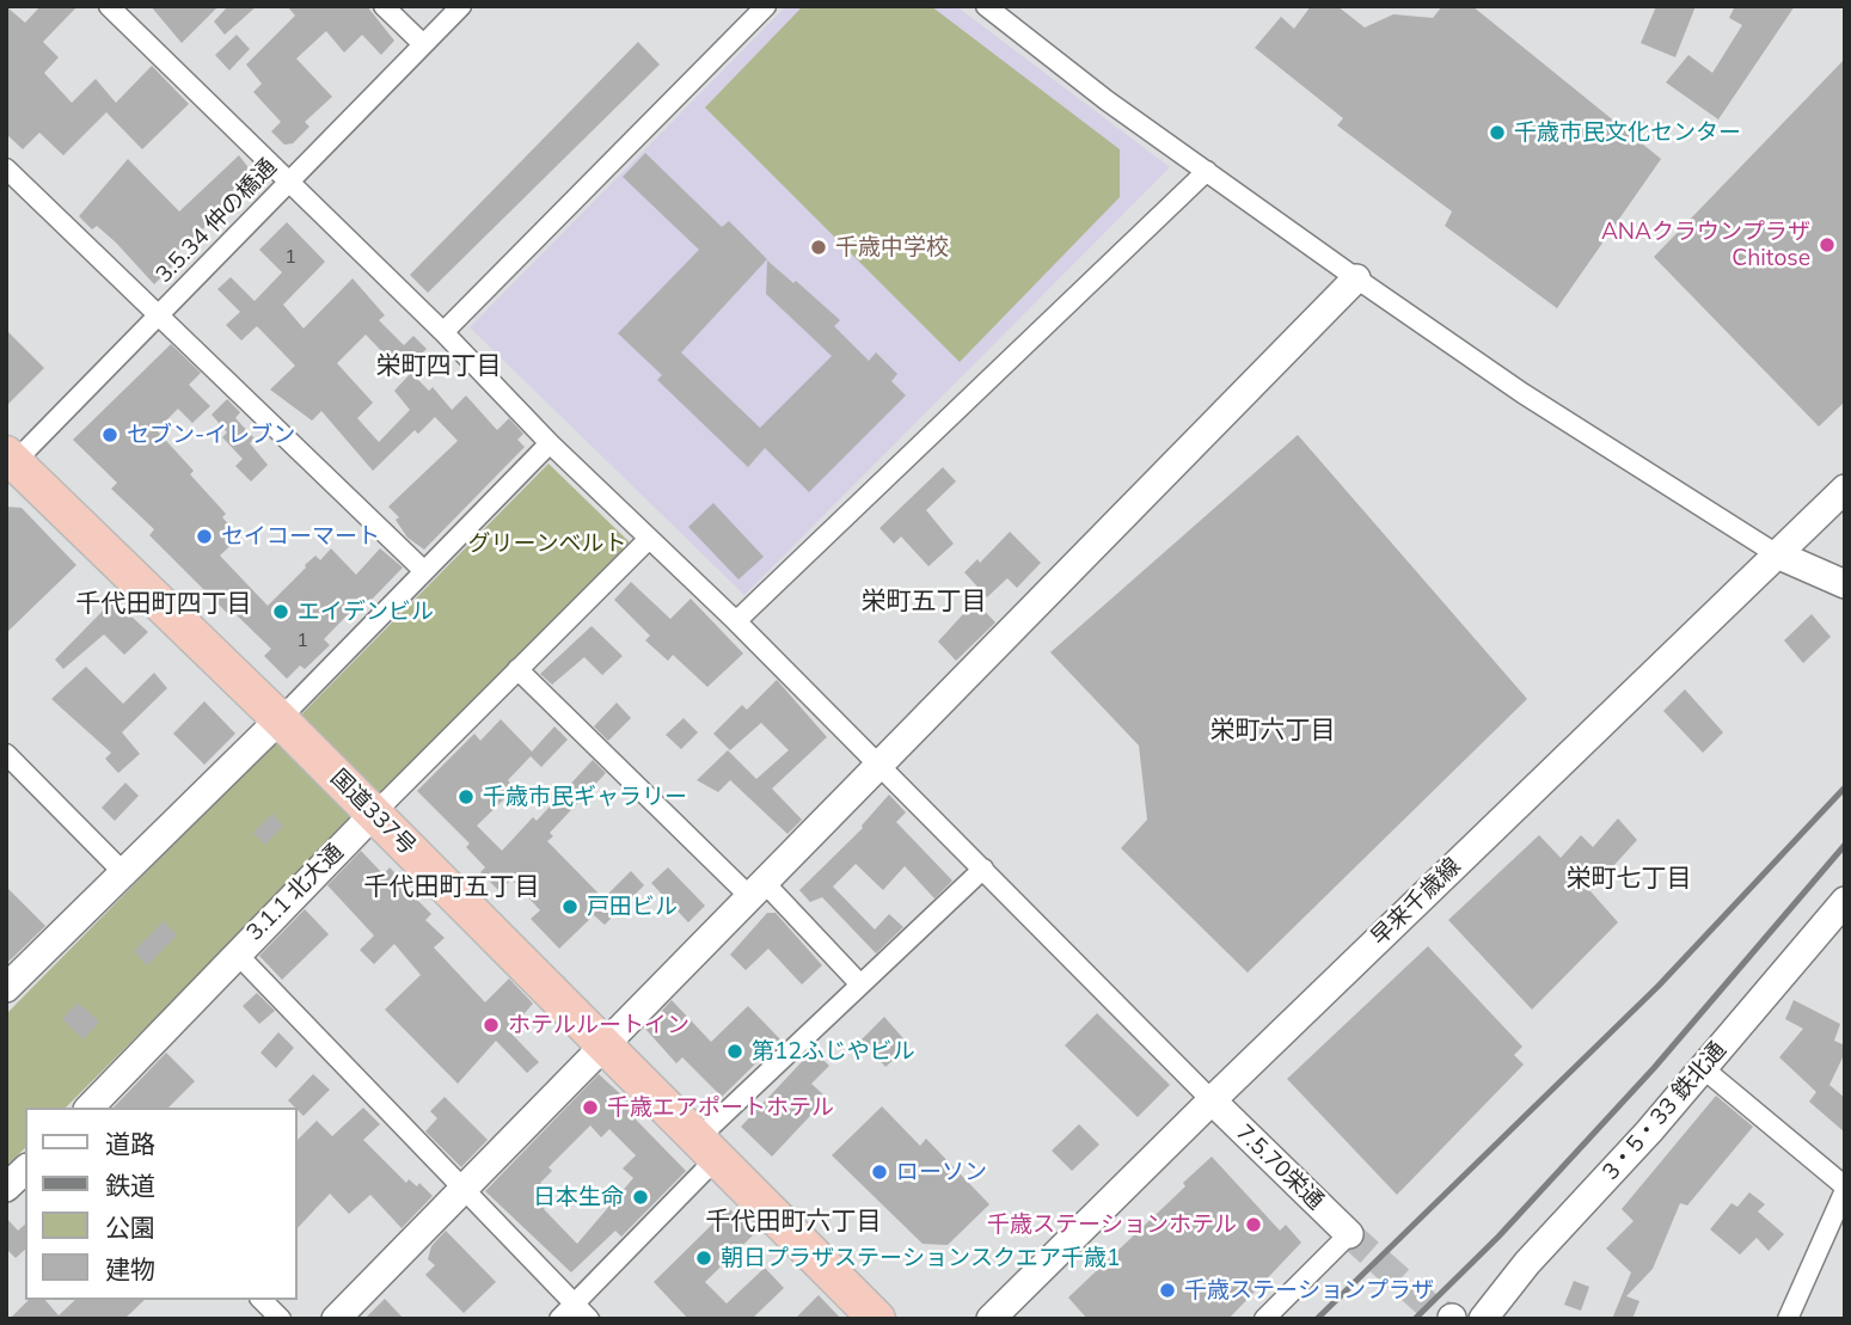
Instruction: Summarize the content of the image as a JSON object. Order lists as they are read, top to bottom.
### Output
{
  "streets": {
    "highway": ["国道337号"],
    "street": [
      "3.5.34 仲の橋通",
      "3.1.1 北大通",
      "早来千歳線",
      "3・5・33 鉄北通",
      "7.5.70栄通"
    ]
  },
  "crossings": [
    ["3.5.34 仲の橋通", "国道337号"],
    ["国道337号", "3.1.1 北大通"],
    ["早来千歳線", "7.5.70栄通"]
  ],
  "districts": [
    "栄町四丁目",
    "栄町五丁目",
    "千代田町四丁目",
    "栄町六丁目",
    "栄町七丁目",
    "千代田町五丁目",
    "千代田町六丁目"
  ],
  "parks": ["グリーンベルト"],
  "places": [
    "千歳市民文化センター",
    "ANAクラウンプラザ Chitose",
    "千歳中学校",
    "セブン-イレブン",
    "セイコーマート",
    "エイデンビル",
    "千歳市民ギャラリー",
    "戸田ビル",
    "ホテルルートイン",
    "第12ふじやビル",
    "千歳エアポートホテル",
    "ローソン",
    "日本生命",
    "千歳ステーションホテル",
    "朝日プラザステーションスクエア千歳1",
    "千歳ステーションプラザ"
  ],
  "house_numbers": ["1", "1"],
  "legend": [
    "道路",
    "鉄道",
    "公園",
    "建物"
  ]
}
